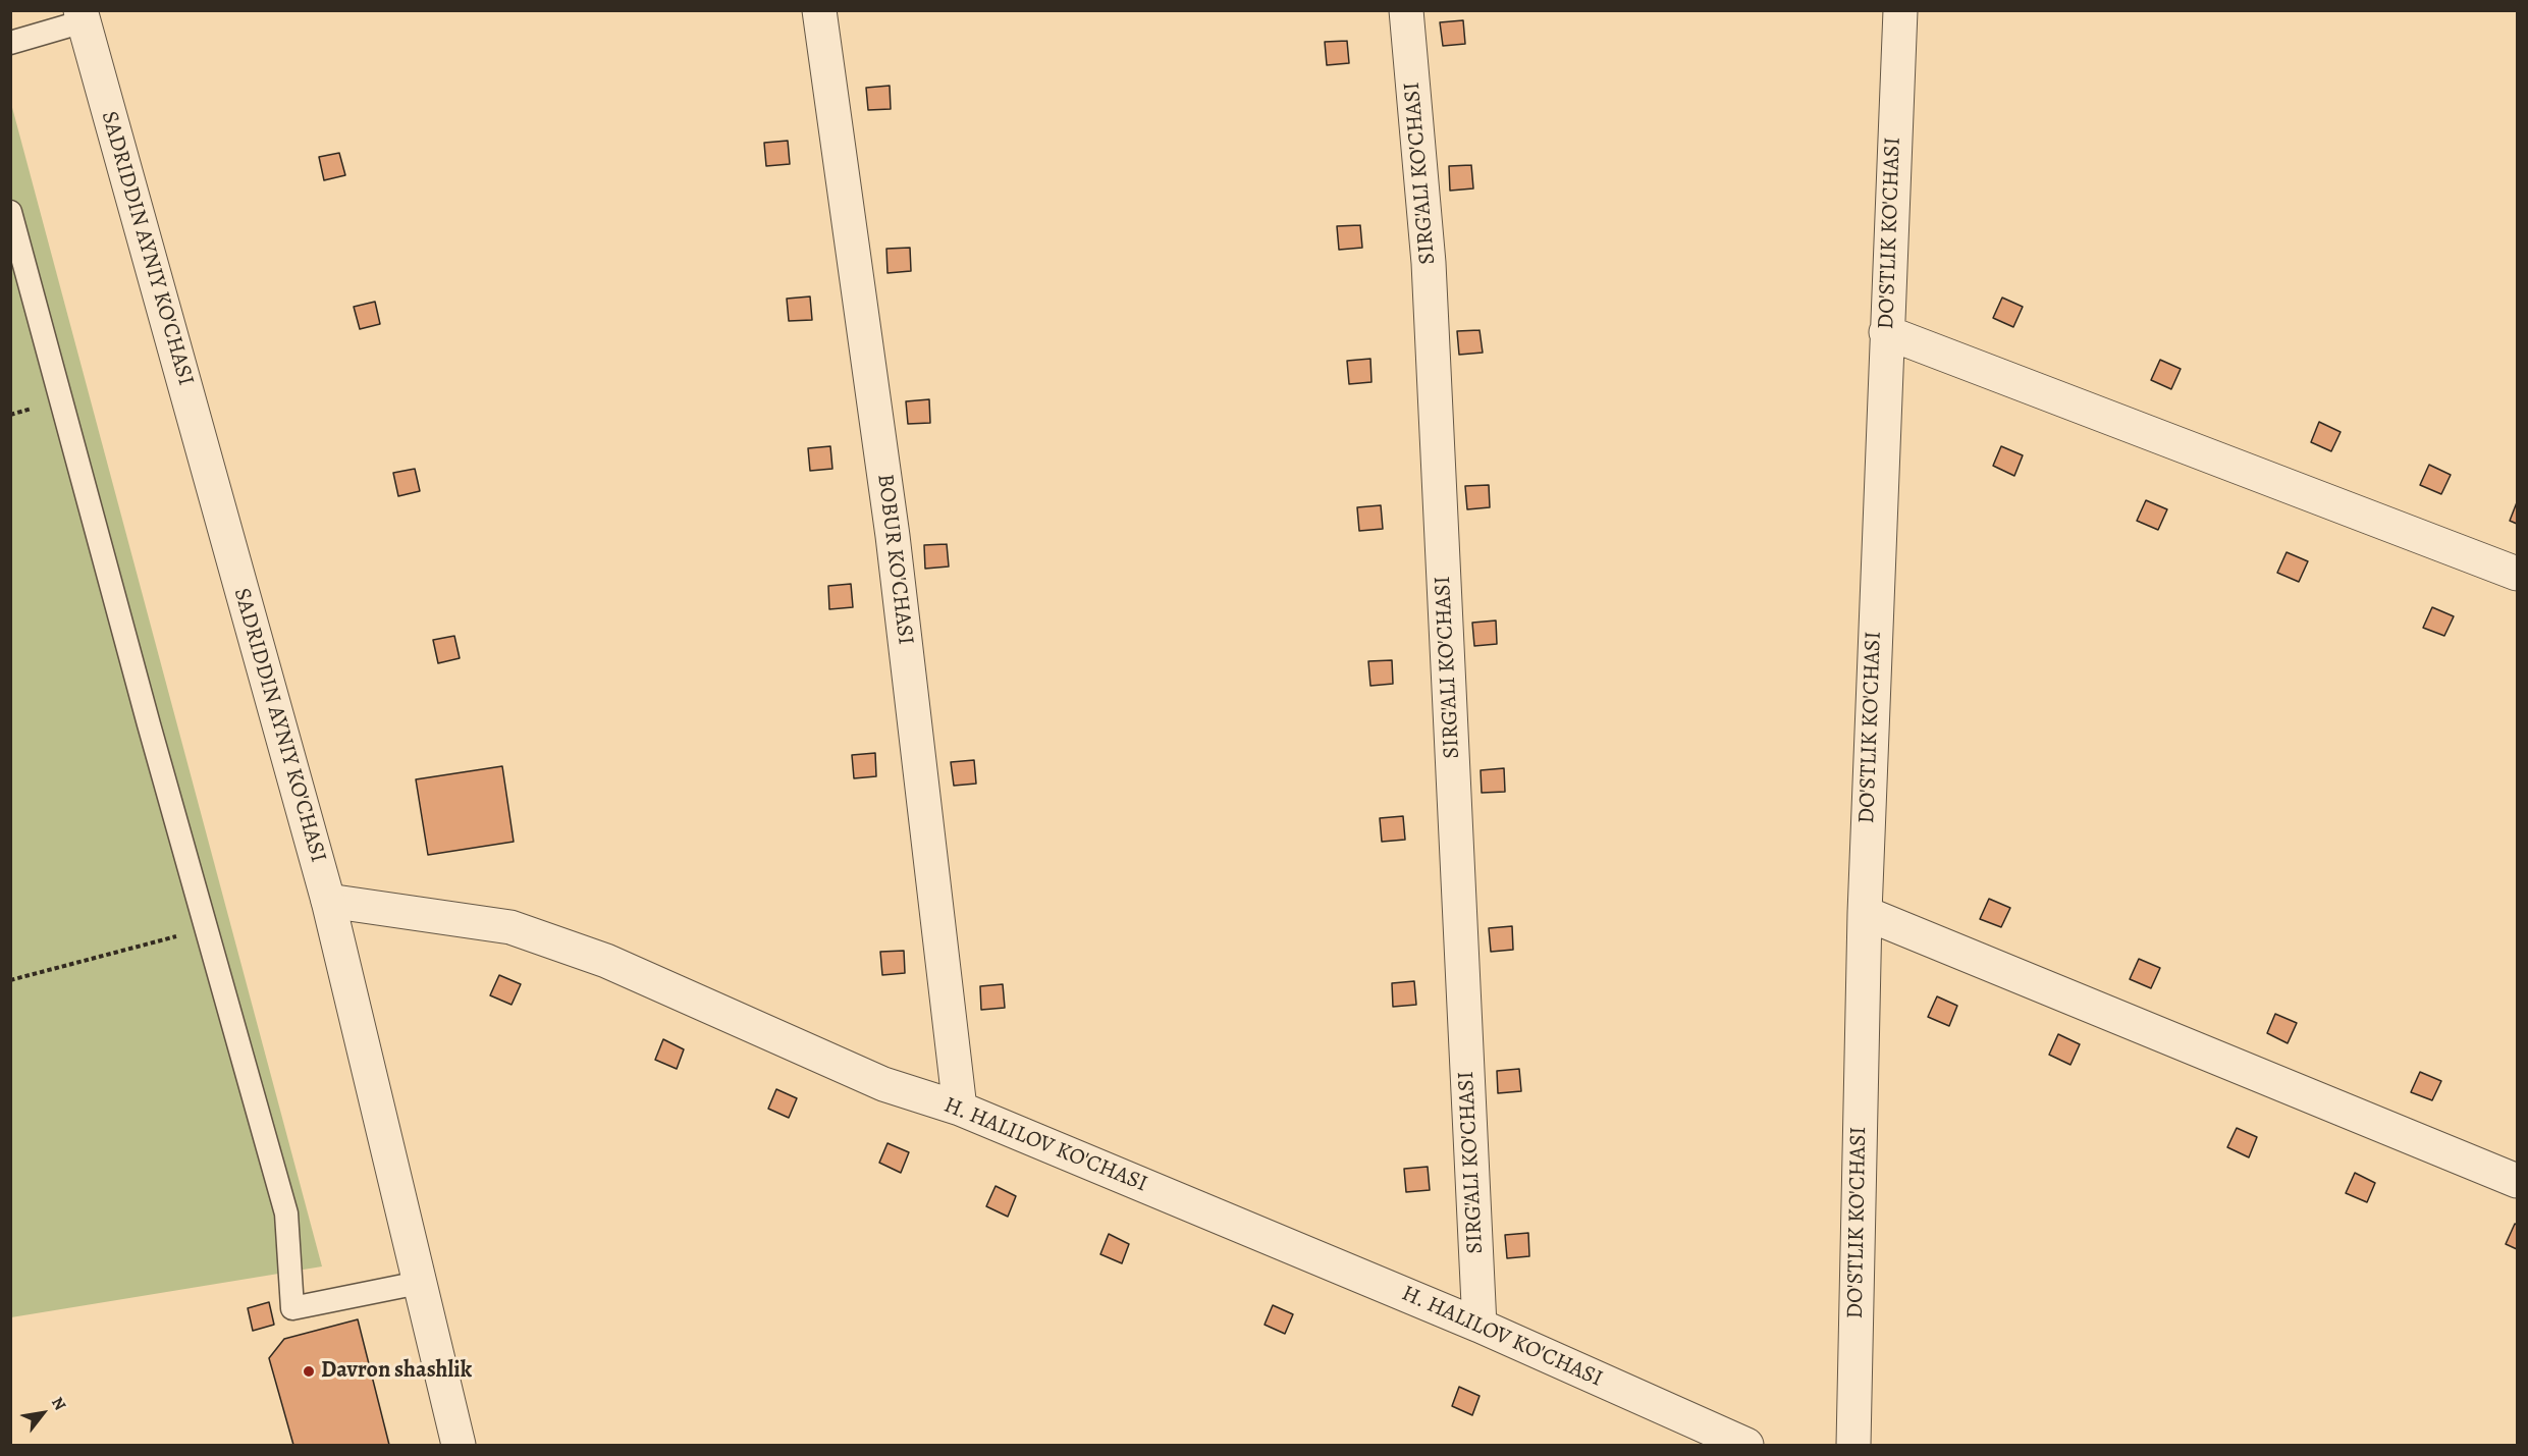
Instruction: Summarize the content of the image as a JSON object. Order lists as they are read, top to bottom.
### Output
{
  "streets": {
    "street": [
      "SIRG'ALI KO'CHASI",
      "DO'STLIK KO'CHASI",
      "SADRIDDIN AYNIY KO'CHASI",
      "BOBUR KO'CHASI",
      "H. HALILOV KO'CHASI"
    ]
  },
  "crossings": [
    ["SIRG'ALI KO'CHASI", "H. HALILOV KO'CHASI"],
    ["SADRIDDIN AYNIY KO'CHASI", "H. HALILOV KO'CHASI"],
    ["BOBUR KO'CHASI", "H. HALILOV KO'CHASI"]
  ],
  "places": ["Davron shashlik"],
  "north": "top right"
}
